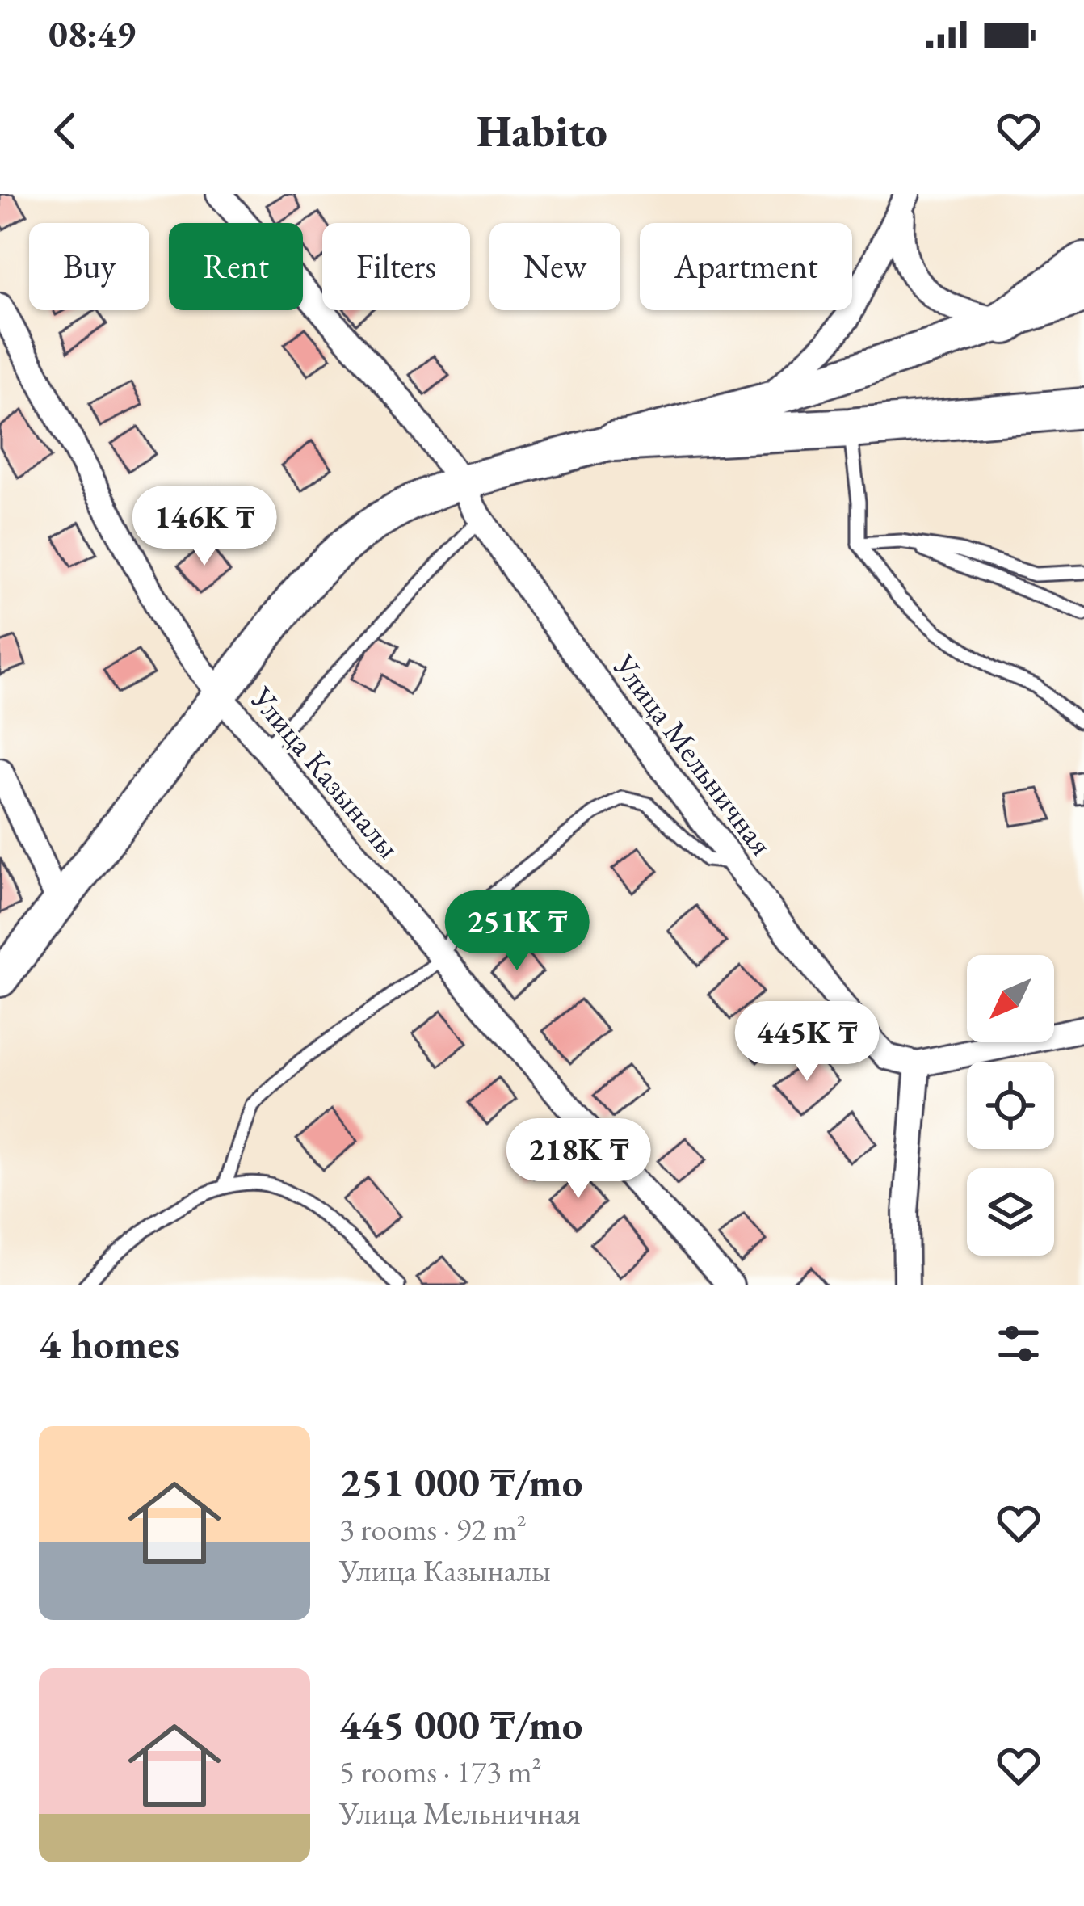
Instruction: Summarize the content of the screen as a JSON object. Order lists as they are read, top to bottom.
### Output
{
  "streets": {
    "street": ["Улица Мельничная", "Улица Казыналы"]
  },
  "north": "bottom left",
  "page": {
    "status": "08:49",
    "header": "Habito",
    "chip": [
      "Buy",
      "Rent",
      "Filters",
      "New",
      "Apartment"
    ],
    "price": [
      "146K ₸",
      "251K ₸",
      "445K ₸",
      "218K ₸"
    ],
    "heading": "4 homes",
    "list": [
      {
        "name": "251 000 ₸/mo",
        "note": "3 rooms · 92 m² · Улица Казыналы"
      },
      {
        "name": "445 000 ₸/mo",
        "note": "5 rooms · 173 m² · Улица Мельничная"
      }
    ]
  }
}
